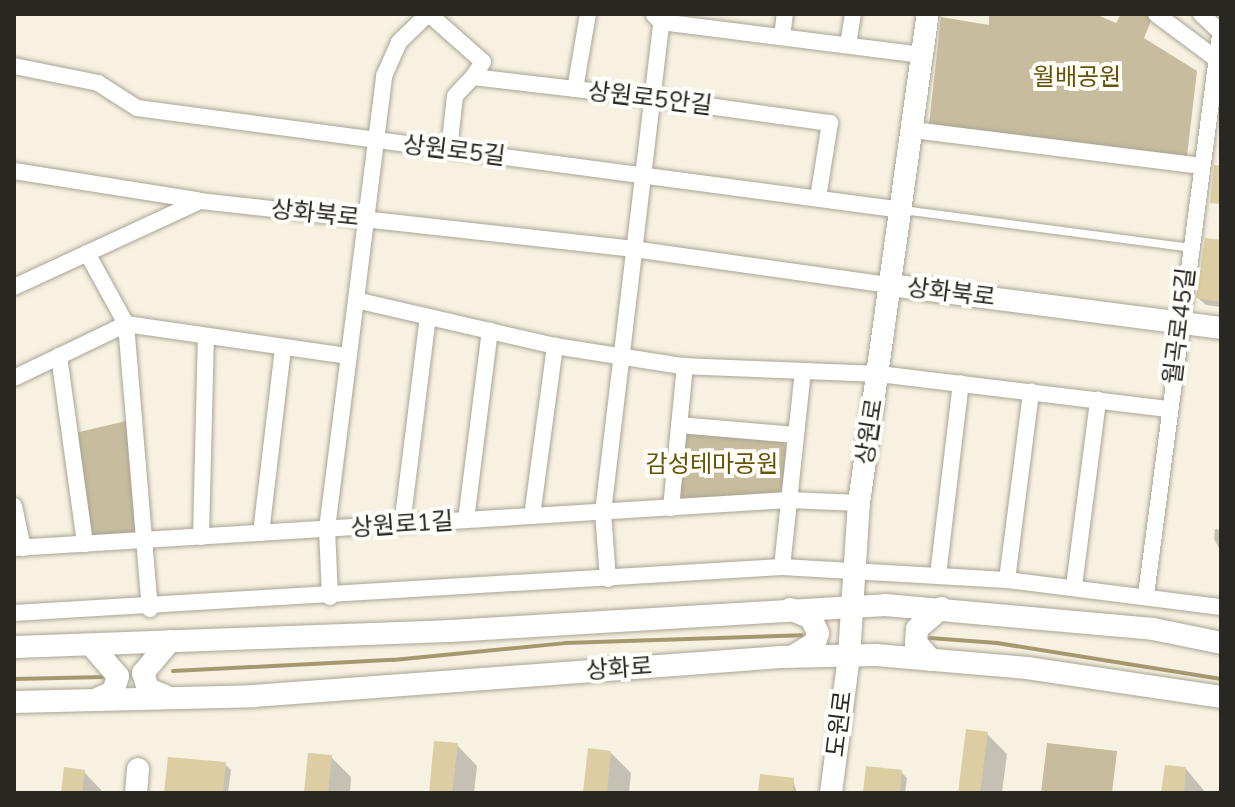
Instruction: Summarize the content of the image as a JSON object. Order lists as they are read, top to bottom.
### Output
{
  "streets": {
    "main road": [
      "상화북로",
      "상원로",
      "상화로",
      "도원로"
    ],
    "street": [
      "상원로5안길",
      "상원로5길",
      "월곡로45길",
      "상원로1길"
    ]
  },
  "crossings": [
    ["상원로5안길", "상원로5길"],
    ["상원로5길", "상원로"],
    ["상화북로", "월곡로45길"],
    ["상화북로", "상원로"],
    ["상원로", "상원로1길"],
    ["상원로", "상화로"],
    ["상원로", "도원로"],
    ["상화로", "도원로"]
  ],
  "parks": ["월배공원", "감성테마공원"]
}
